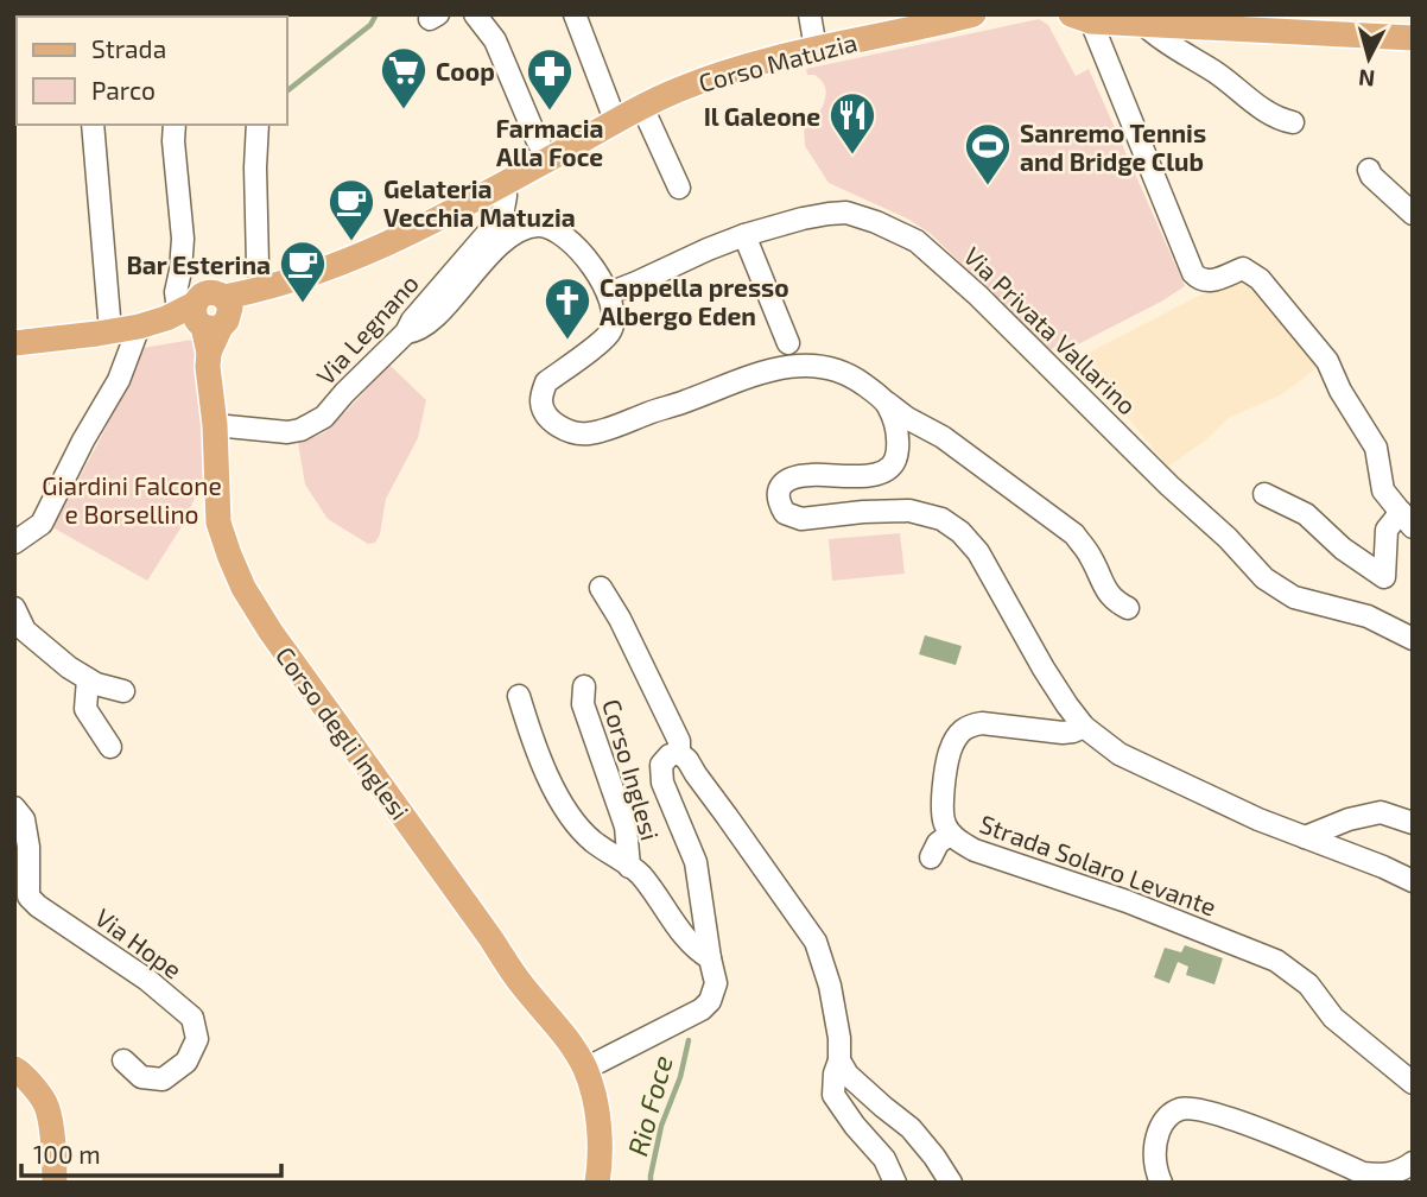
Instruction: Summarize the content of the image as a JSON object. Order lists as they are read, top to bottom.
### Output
{
  "streets": {
    "main road": ["Corso Matuzia", "Corso degli Inglesi"],
    "street": [
      "Via Legnano",
      "Via Privata Vallarino",
      "Corso Inglesi",
      "Strada Solaro Levante",
      "Via Hope"
    ]
  },
  "crossings": [
    ["Corso Matuzia", "Via Legnano"],
    ["Corso Matuzia", "Corso degli Inglesi"],
    ["Via Legnano", "Corso degli Inglesi"]
  ],
  "water": ["Rio Foce"],
  "parks": ["Giardini Falcone e Borsellino"],
  "places": {
    "supermarket": ["Coop"],
    "pharmacy": ["Farmacia Alla Foce"],
    "restaurant": ["Il Galeone"],
    "sports": ["Sanremo Tennis and Bridge Club"],
    "cafe": ["Gelateria Vecchia Matuzia", "Bar Esterina"],
    "church": ["Cappella presso Albergo Eden"]
  },
  "legend": ["Strada", "Parco"],
  "scale_bar": "100 m",
  "north": "bottom"
}
